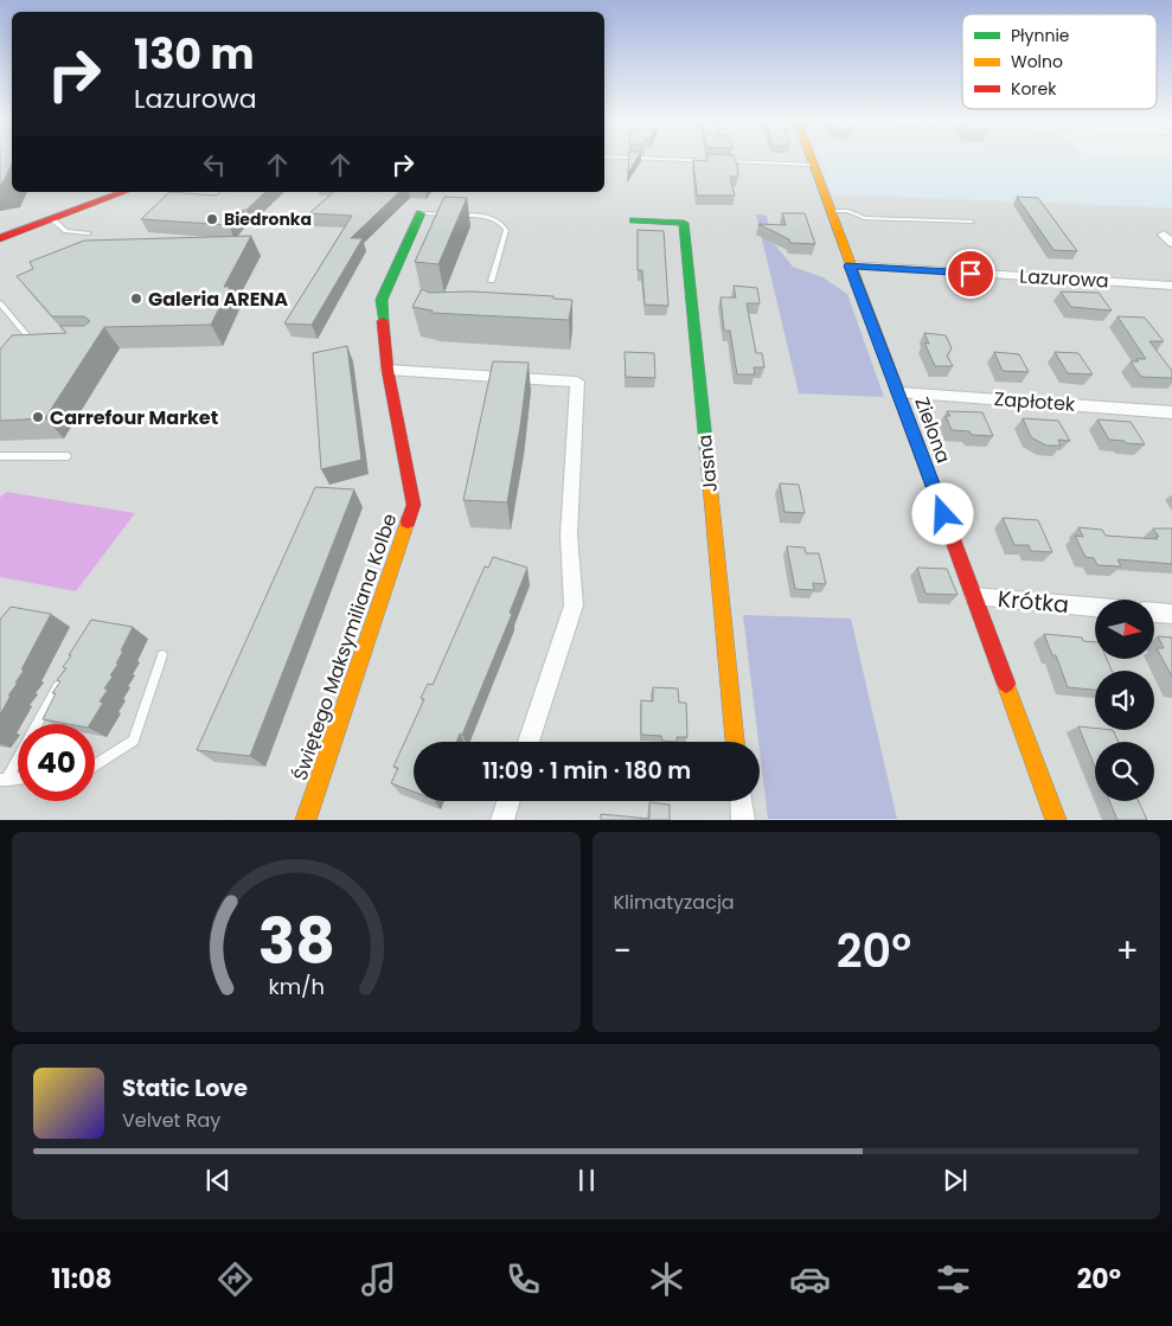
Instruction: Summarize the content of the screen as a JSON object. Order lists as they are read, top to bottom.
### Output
{
  "streets": {
    "street": [
      "Lazurowa",
      "Zapłotek",
      "Zielona",
      "Jasna",
      "Krótka",
      "Świętego Maksymiliana Kolbe"
    ]
  },
  "crossings": [
    ["Lazurowa", "Zielona"],
    ["Zapłotek", "Zielona"],
    ["Zielona", "Krótka"]
  ],
  "places": ["Biedronka", "Galeria ARENA", "Carrefour Market"],
  "legend": ["Płynnie", "Wolno", "Korek"],
  "north": "right",
  "page": {
    "turn": ["130 m", "Lazurowa"],
    "limit": "40",
    "trip": "11:09 · 1 min · 180 m",
    "tile": "Klimatyzacja",
    "heat": ["−", "20°", "+"],
    "song": ["Static Love", "Velvet Ray"],
    "tabs": ["11:08", "20°"],
    "gauge": ["38", "km/h"]
  }
}
